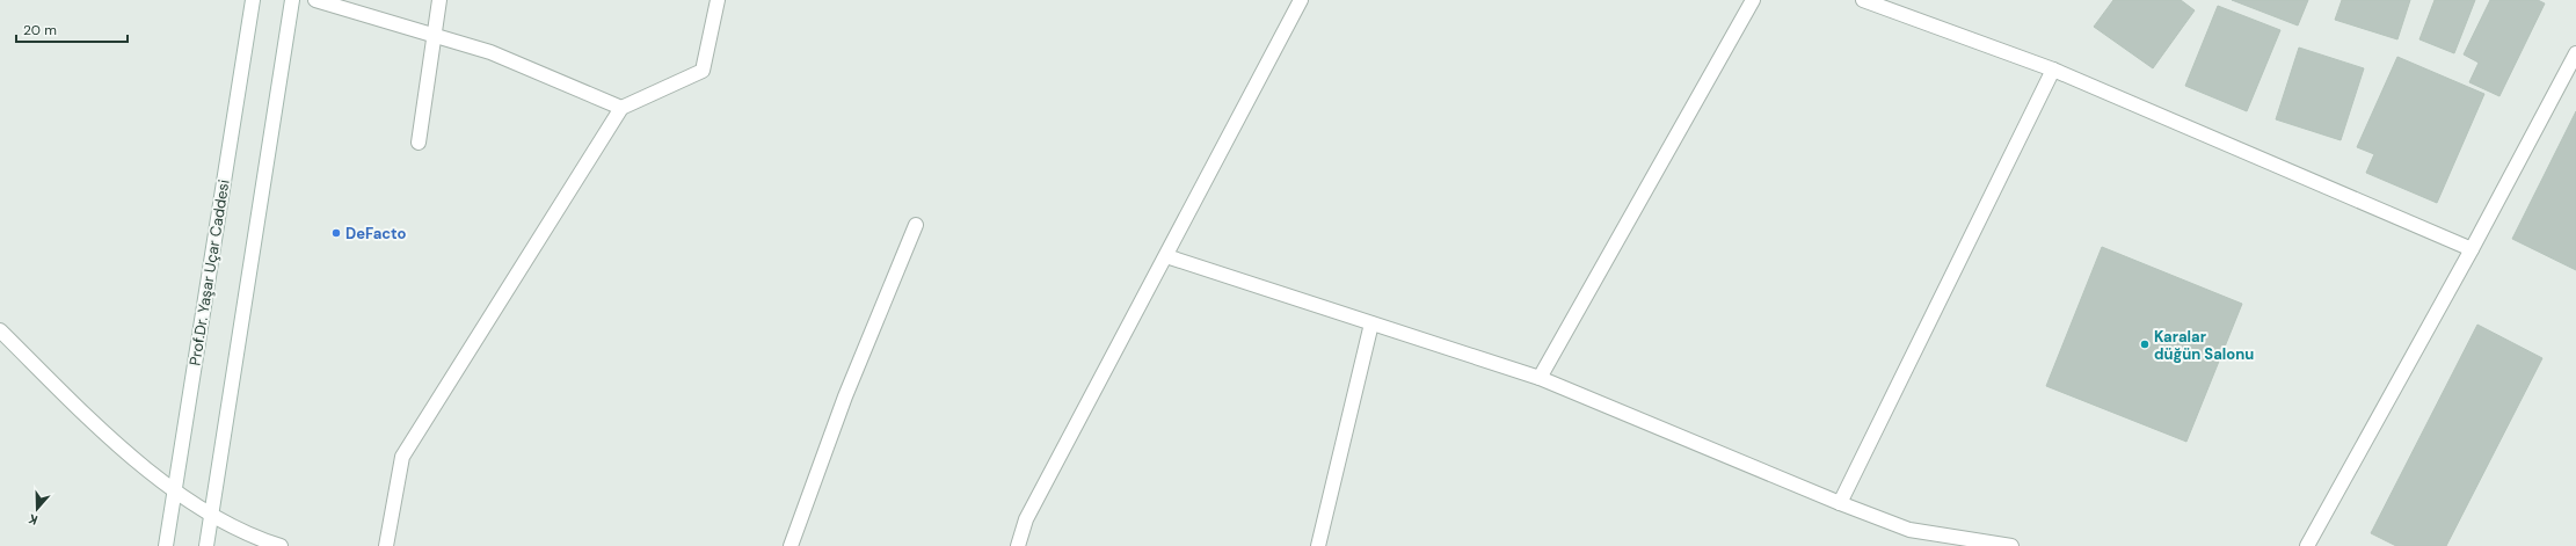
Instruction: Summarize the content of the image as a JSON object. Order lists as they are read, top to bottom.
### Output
{
  "streets": {
    "street": ["Prof.Dr. Yaşar Uçar Caddesi"]
  },
  "places": ["DeFacto", "Karalar düğün Salonu"],
  "scale_bar": "20 m",
  "north": "bottom"
}
